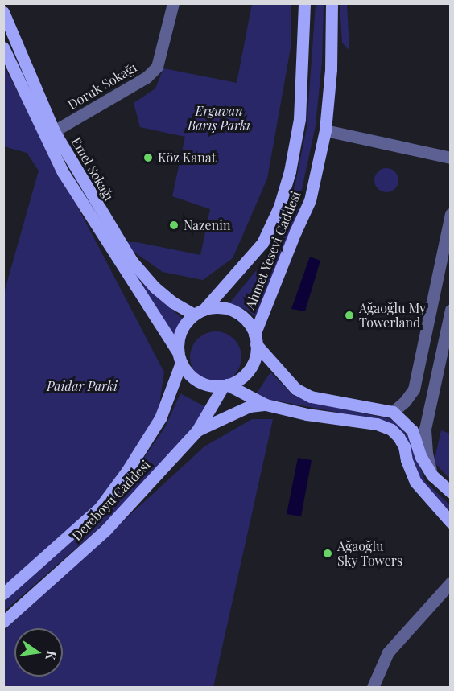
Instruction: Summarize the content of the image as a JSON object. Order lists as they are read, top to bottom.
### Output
{
  "streets": {
    "main road": ["Emel Sokağı", "Ahmet Yesevi Caddesi", "Dereboyu Caddesi"],
    "street": ["Doruk Sokağı"]
  },
  "crossings": [
    ["Doruk Sokağı", "Emel Sokağı"],
    ["Emel Sokağı", "Ahmet Yesevi Caddesi"],
    ["Emel Sokağı", "Dereboyu Caddesi"],
    ["Ahmet Yesevi Caddesi", "Dereboyu Caddesi"]
  ],
  "parks": ["Erguvan Barış Parkı", "Paidar Parki"],
  "places": [
    "Köz Kanat",
    "Nazenin",
    "Ağaoğlu My Towerland",
    "Ağaoğlu Sky Towers"
  ],
  "north": "right"
}
